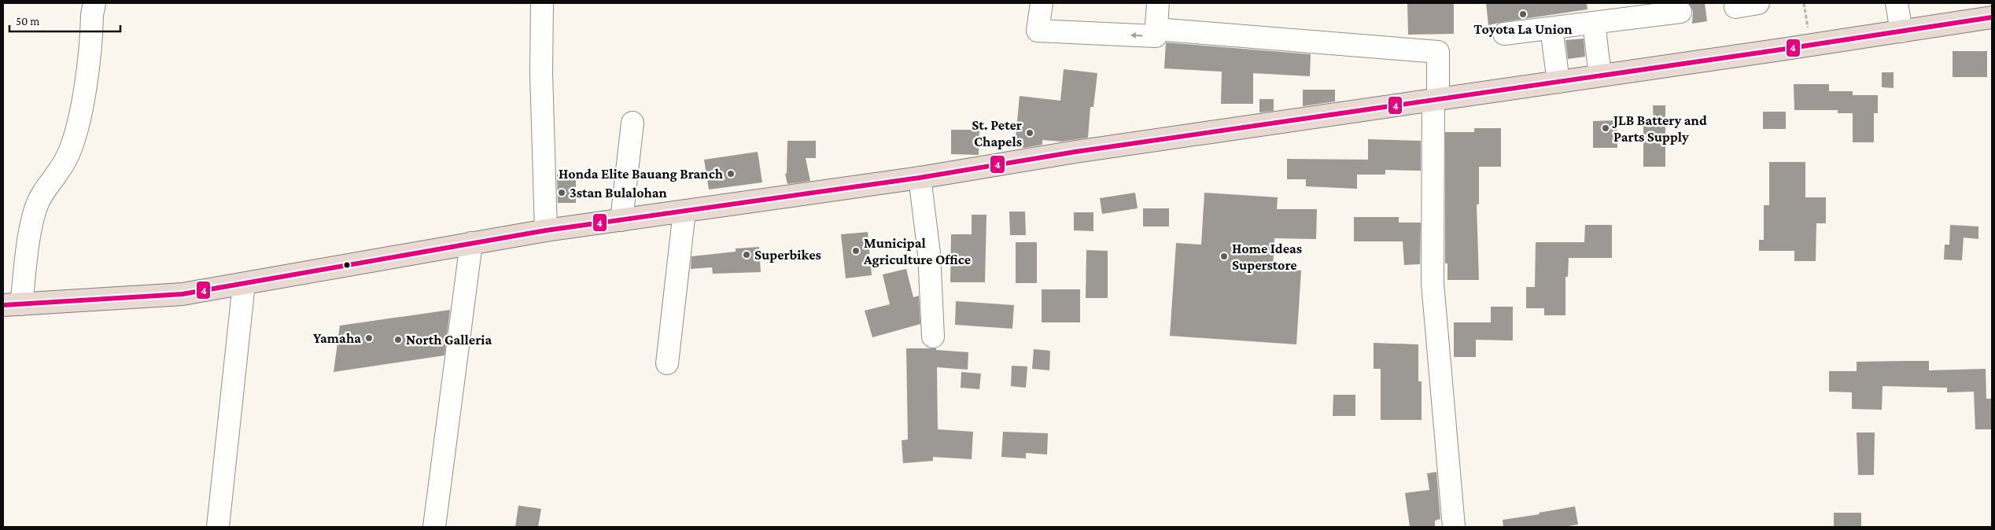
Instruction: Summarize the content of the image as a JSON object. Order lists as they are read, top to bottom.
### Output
{
  "places": [
    "Toyota La Union",
    "JLB Battery and Parts Supply",
    "St. Peter Chapels",
    "Honda Elite Bauang Branch",
    "3stan Bulalohan",
    "Municipal Agriculture Office",
    "Superbikes",
    "Home Ideas Superstore",
    "Yamaha",
    "North Galleria"
  ],
  "lines": ["transit line 4"],
  "scale_bar": "50 m"
}
